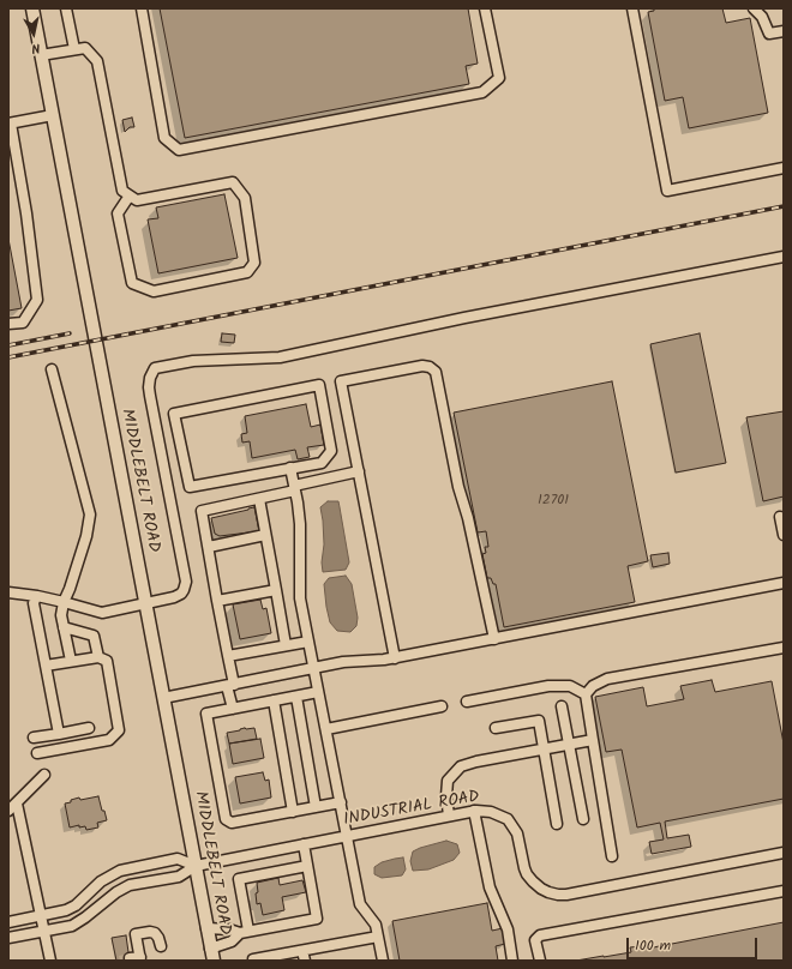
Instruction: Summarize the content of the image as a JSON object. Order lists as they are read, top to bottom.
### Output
{
  "streets": {
    "main road": ["MIDDLEBELT ROAD"],
    "street": ["INDUSTRIAL ROAD"]
  },
  "crossings": [
    ["MIDDLEBELT ROAD", "INDUSTRIAL ROAD"]
  ],
  "house_numbers": ["12701"],
  "scale_bar": "100 m",
  "north": "bottom"
}
